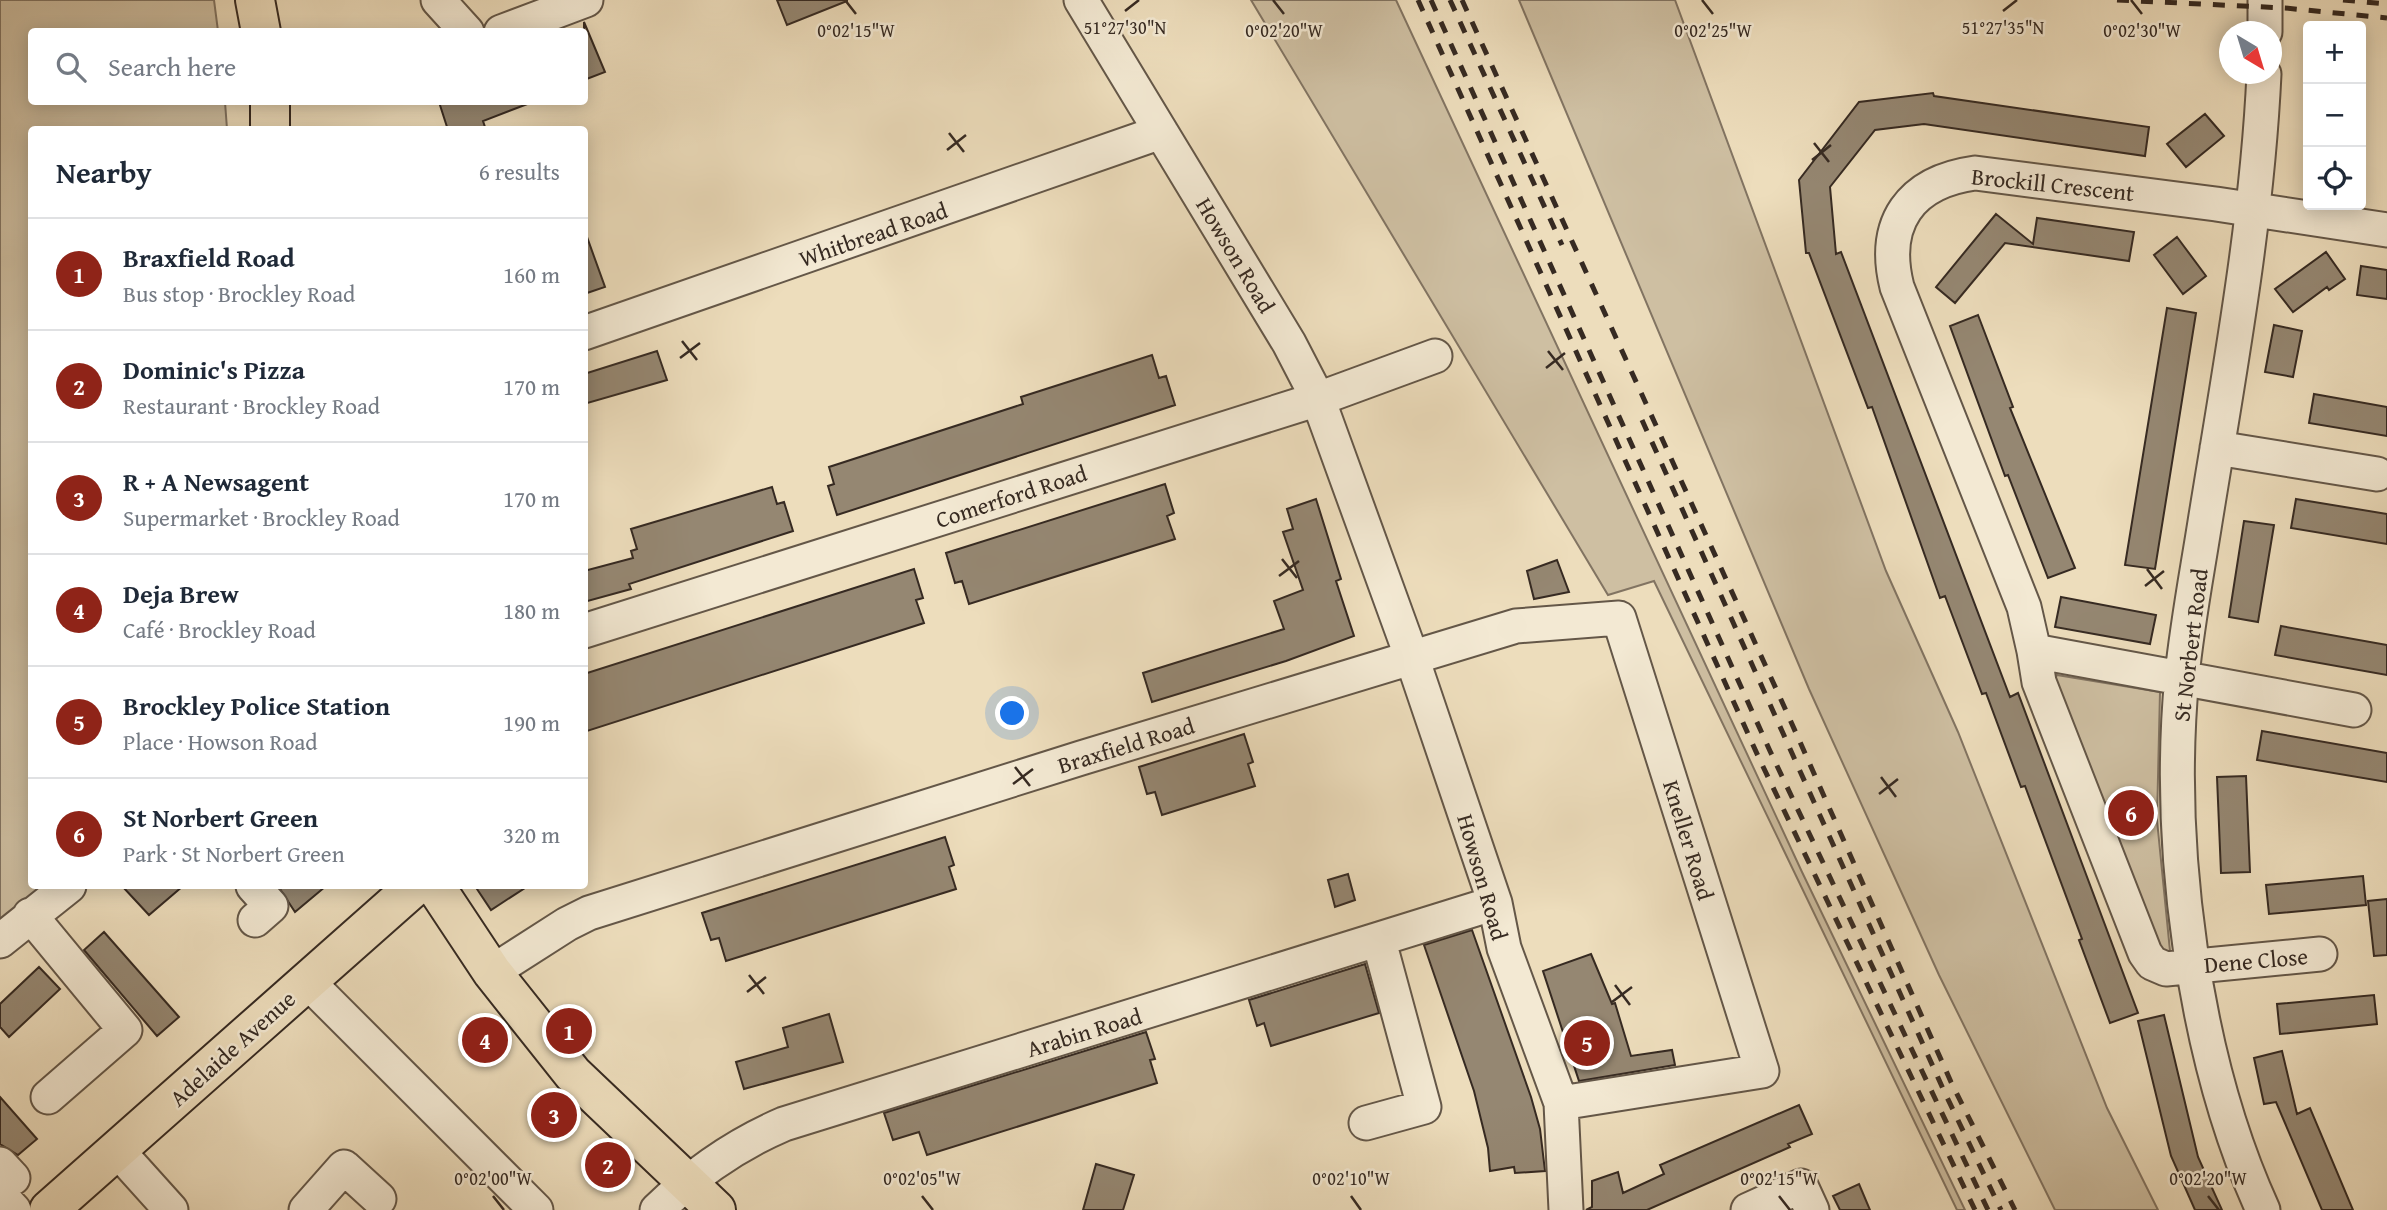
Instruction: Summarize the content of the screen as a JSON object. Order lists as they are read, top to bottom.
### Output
{
  "streets": {
    "main road": ["Adelaide Avenue"],
    "street": [
      "Brockill Crescent",
      "Whitbread Road",
      "Howson Road",
      "Comerford Road",
      "St Norbert Road",
      "Braxfield Road",
      "Kneller Road",
      "Dene Close",
      "Arabin Road"
    ]
  },
  "crossings": [
    ["Brockill Crescent", "St Norbert Road"],
    ["Brockill Crescent", "Dene Close"],
    ["Whitbread Road", "Howson Road"],
    ["Howson Road", "Comerford Road"],
    ["Howson Road", "Braxfield Road"],
    ["Howson Road", "Kneller Road"],
    ["Howson Road", "Arabin Road"],
    ["St Norbert Road", "Dene Close"],
    ["Braxfield Road", "Kneller Road"]
  ],
  "north": "bottom right",
  "page": {
    "map_buttons": ["+", "−"],
    "search": "Search here",
    "heading": ["Nearby", "6 results"],
    "list": [
      {
        "mark": "1",
        "name": "Braxfield Road",
        "note": "Bus stop · Brockley Road",
        "value": "160 m"
      },
      {
        "mark": "2",
        "name": "Dominic's Pizza",
        "note": "Restaurant · Brockley Road",
        "value": "170 m"
      },
      {
        "mark": "3",
        "name": "R + A Newsagent",
        "note": "Supermarket · Brockley Road",
        "value": "170 m"
      },
      {
        "mark": "4",
        "name": "Deja Brew",
        "note": "Café · Brockley Road",
        "value": "180 m"
      },
      {
        "mark": "5",
        "name": "Brockley Police Station",
        "note": "Place · Howson Road",
        "value": "190 m"
      },
      {
        "mark": "6",
        "name": "St Norbert Green",
        "note": "Park · St Norbert Green",
        "value": "320 m"
      }
    ],
    "pins": [
      "6",
      "1",
      "4",
      "5",
      "3",
      "2"
    ]
  },
  "coordinates": [
    "51°27'30\"N",
    "51°27'35\"N",
    "0°02'15\"W",
    "0°02'20\"W",
    "0°02'25\"W",
    "0°02'30\"W",
    "0°02'00\"W",
    "0°02'05\"W",
    "0°02'10\"W"
  ]
}
